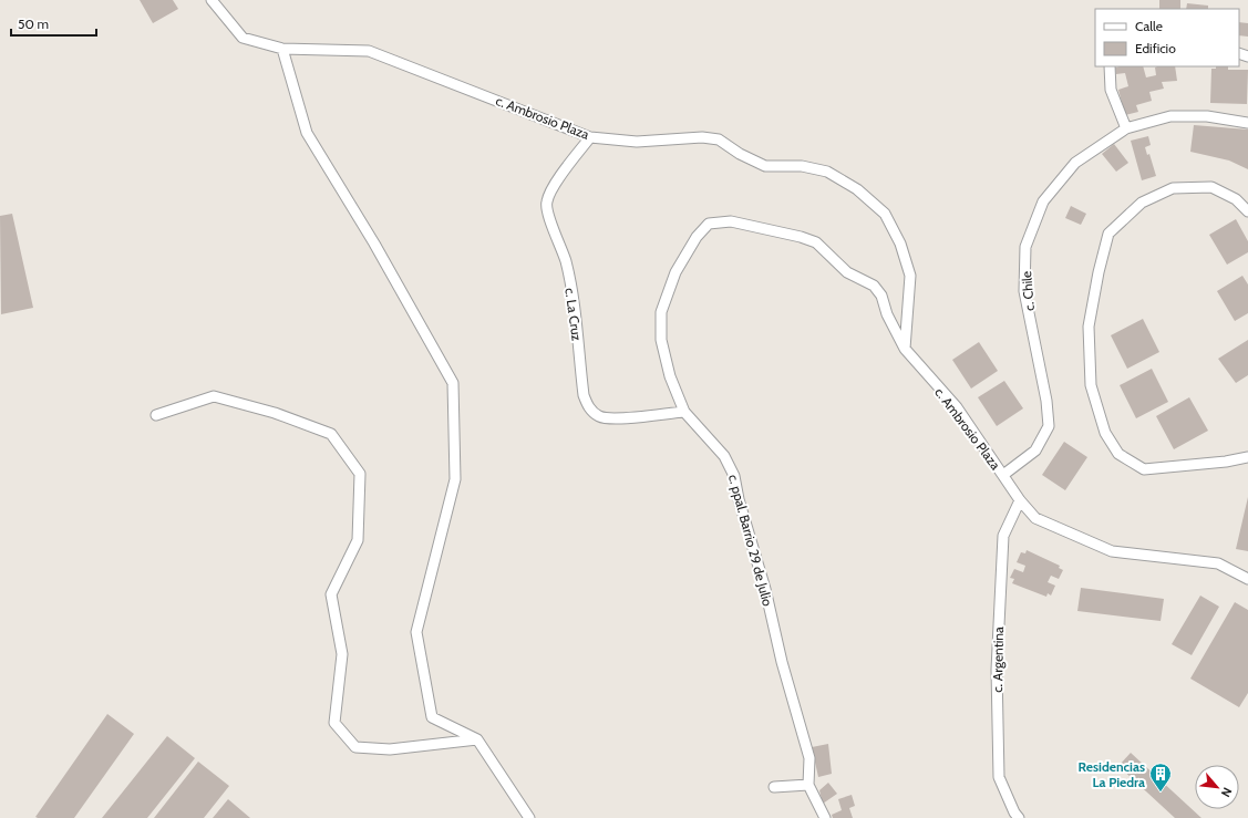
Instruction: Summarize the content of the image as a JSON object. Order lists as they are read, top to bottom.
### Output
{
  "streets": {
    "street": [
      "c. Ambrosio Plaza",
      "c. Chile",
      "c. La Cruz",
      "c. ppal. Barrio 29 de Julio",
      "c. Argentina"
    ]
  },
  "crossings": [
    ["c. Ambrosio Plaza", "c. Chile"],
    ["c. Ambrosio Plaza", "c. La Cruz"],
    ["c. Ambrosio Plaza", "c. ppal. Barrio 29 de Julio"],
    ["c. Ambrosio Plaza", "c. Argentina"],
    ["c. La Cruz", "c. ppal. Barrio 29 de Julio"]
  ],
  "places": {
    "building": ["Residencias La Piedra"]
  },
  "legend": ["Calle", "Edificio"],
  "scale_bar": "50 m",
  "north": "bottom right"
}
